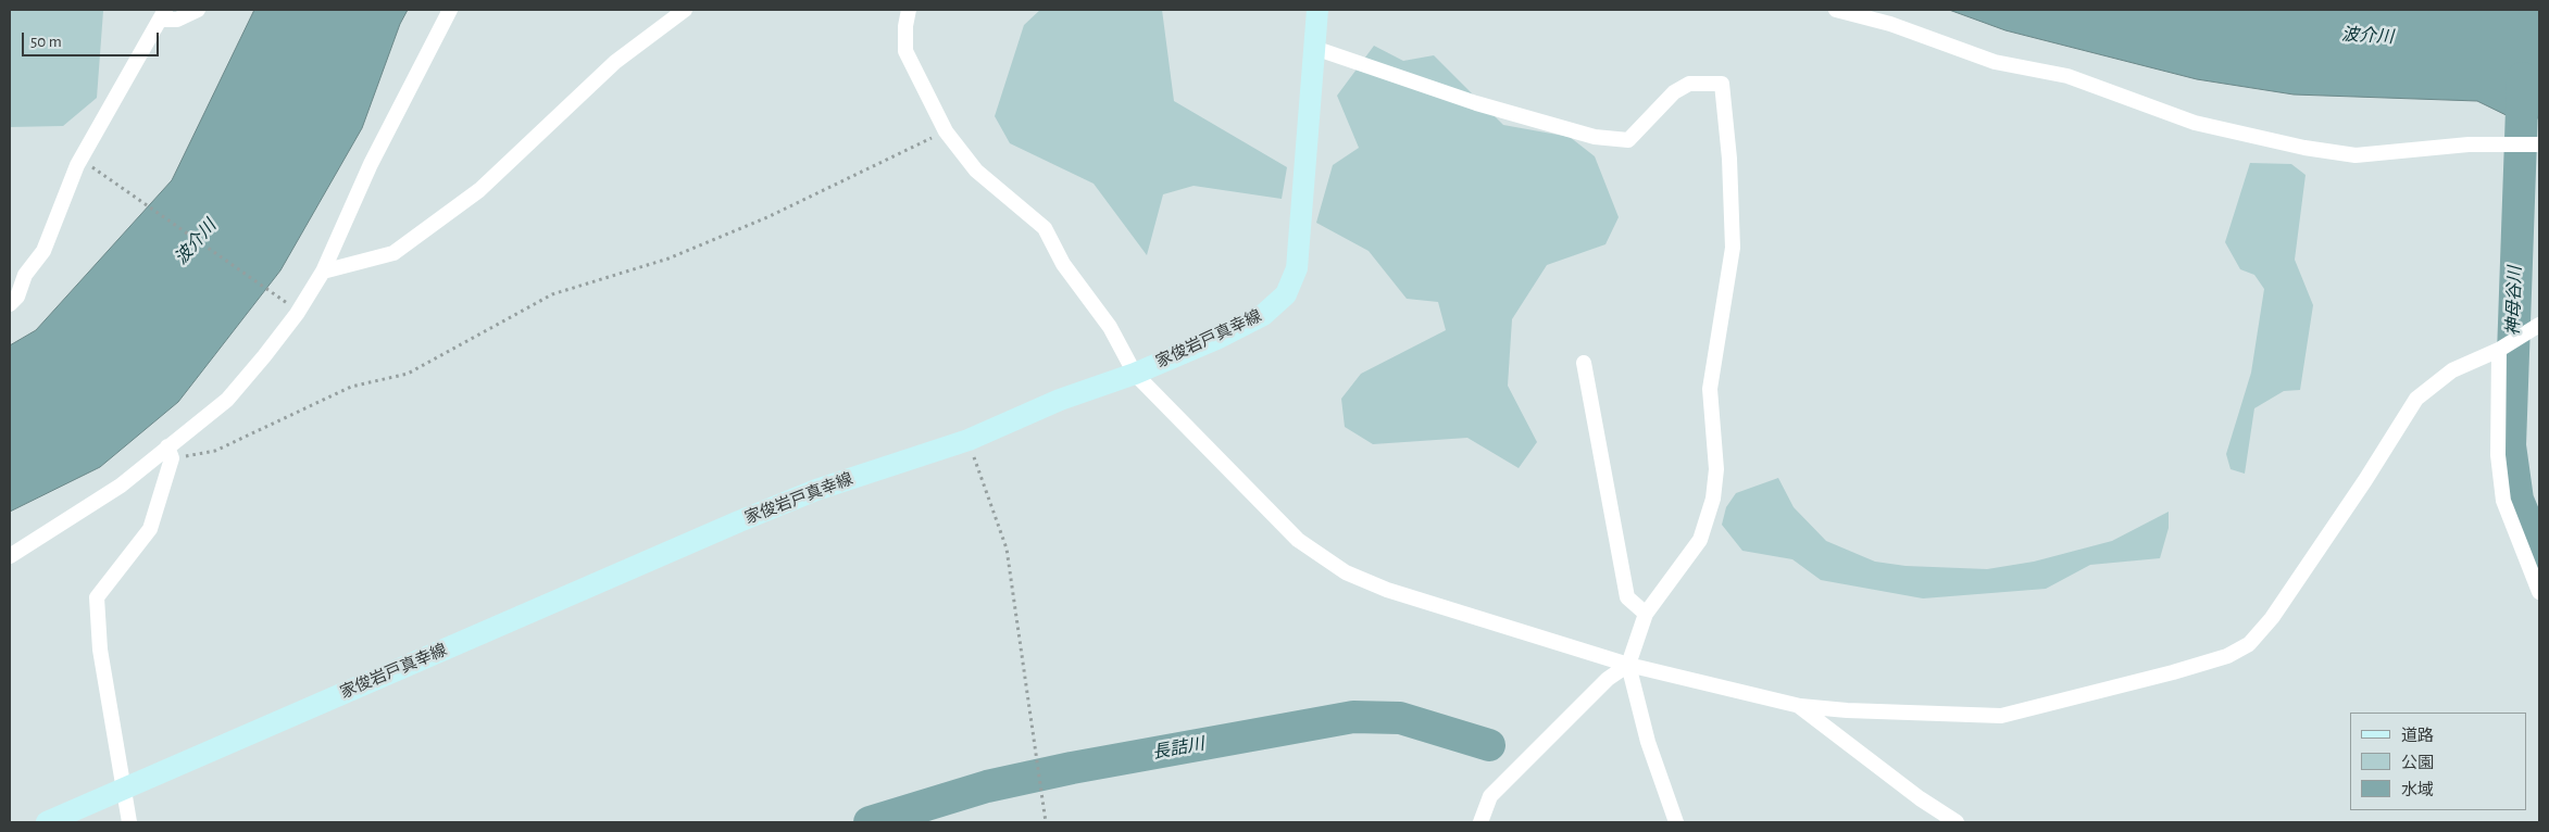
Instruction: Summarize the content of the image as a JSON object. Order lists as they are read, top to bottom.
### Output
{
  "streets": {
    "main road": ["家俊岩戸真幸線"]
  },
  "water": ["波介川", "神母谷川", "長詰川"],
  "legend": ["道路", "公園", "水域"],
  "scale_bar": "50 m"
}
